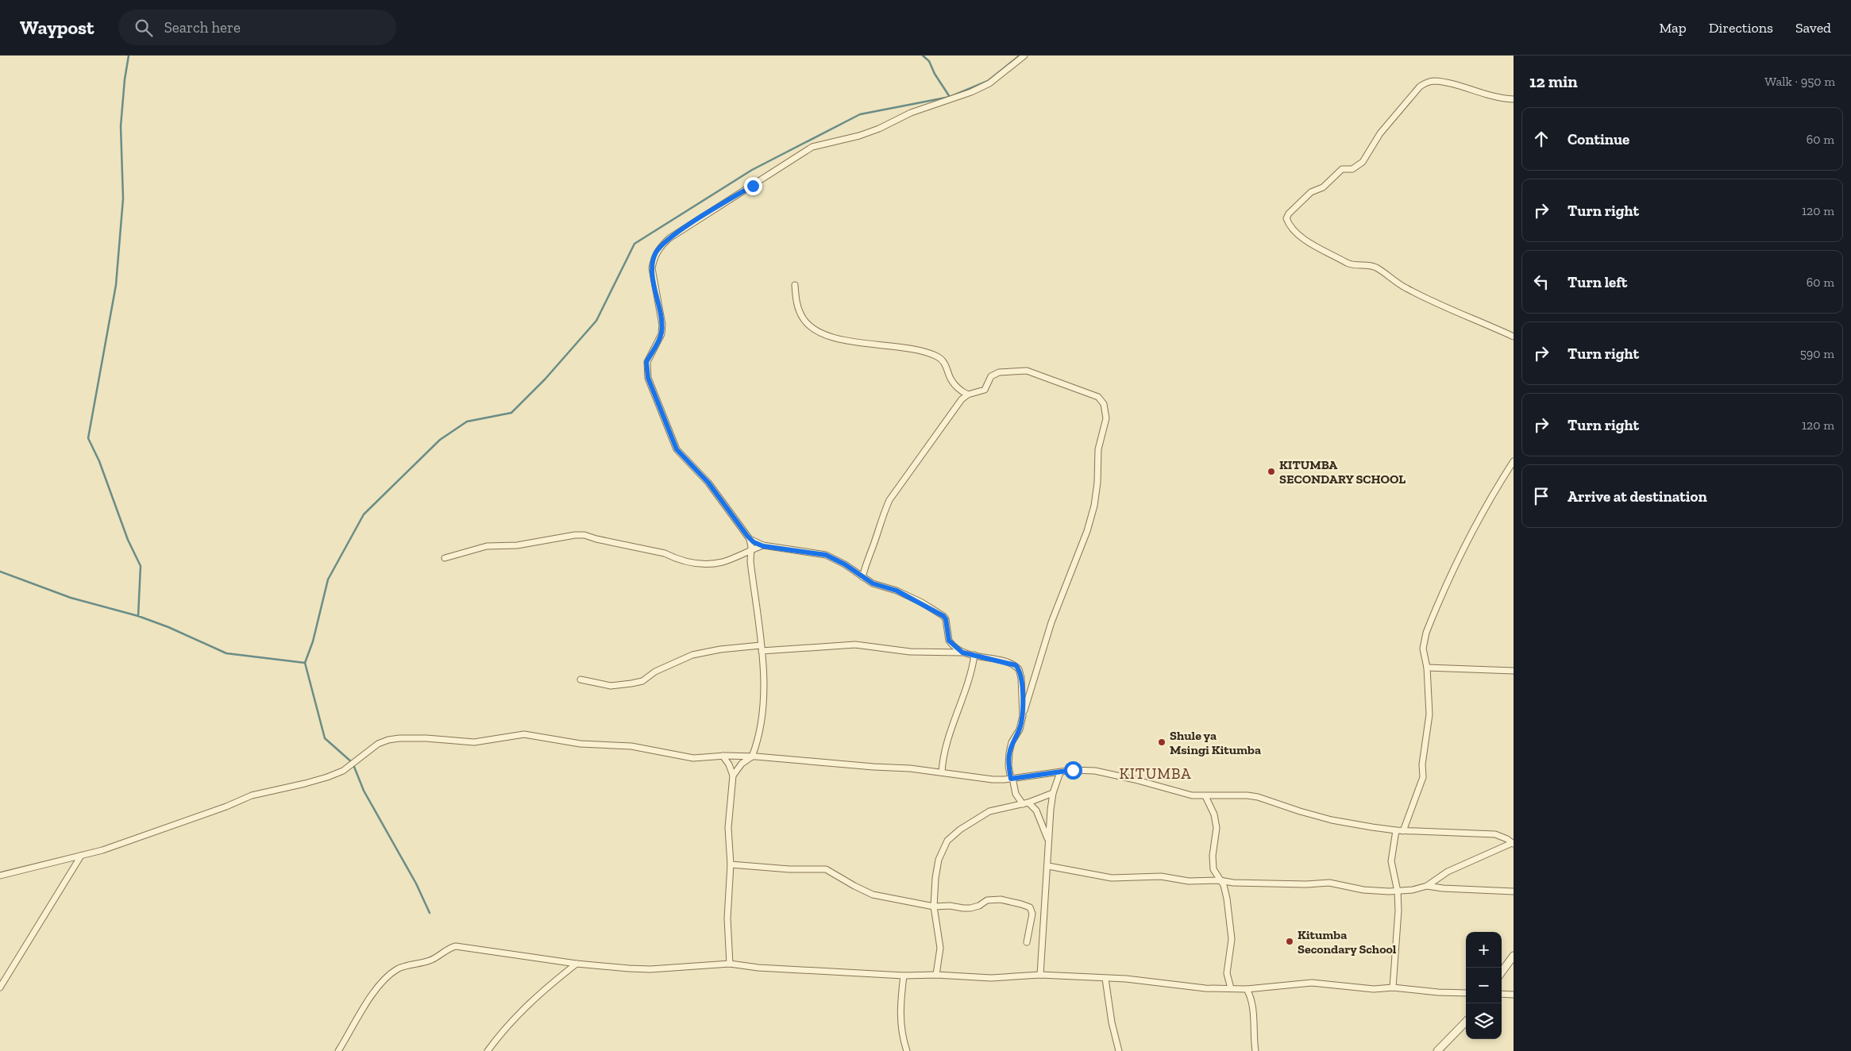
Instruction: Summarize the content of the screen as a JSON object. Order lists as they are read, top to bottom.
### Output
{
  "districts": ["KITUMBA"],
  "places": ["KITUMBA SECONDARY SCHOOL", "Shule ya Msingi Kitumba", "Kitumba Secondary School"],
  "page": {
    "header": "Waypost",
    "search": "Search here",
    "nav": ["Map", "Directions", "Saved"],
    "heading": ["12 min", "Walk · 950 m"],
    "list": [
      ["Continue", "60 m"],
      ["Turn right", "120 m"],
      ["Turn left", "60 m"],
      ["Turn right", "590 m"],
      ["Turn right", "120 m"],
      "Arrive at destination"
    ],
    "map_buttons": ["+", "−"]
  }
}
